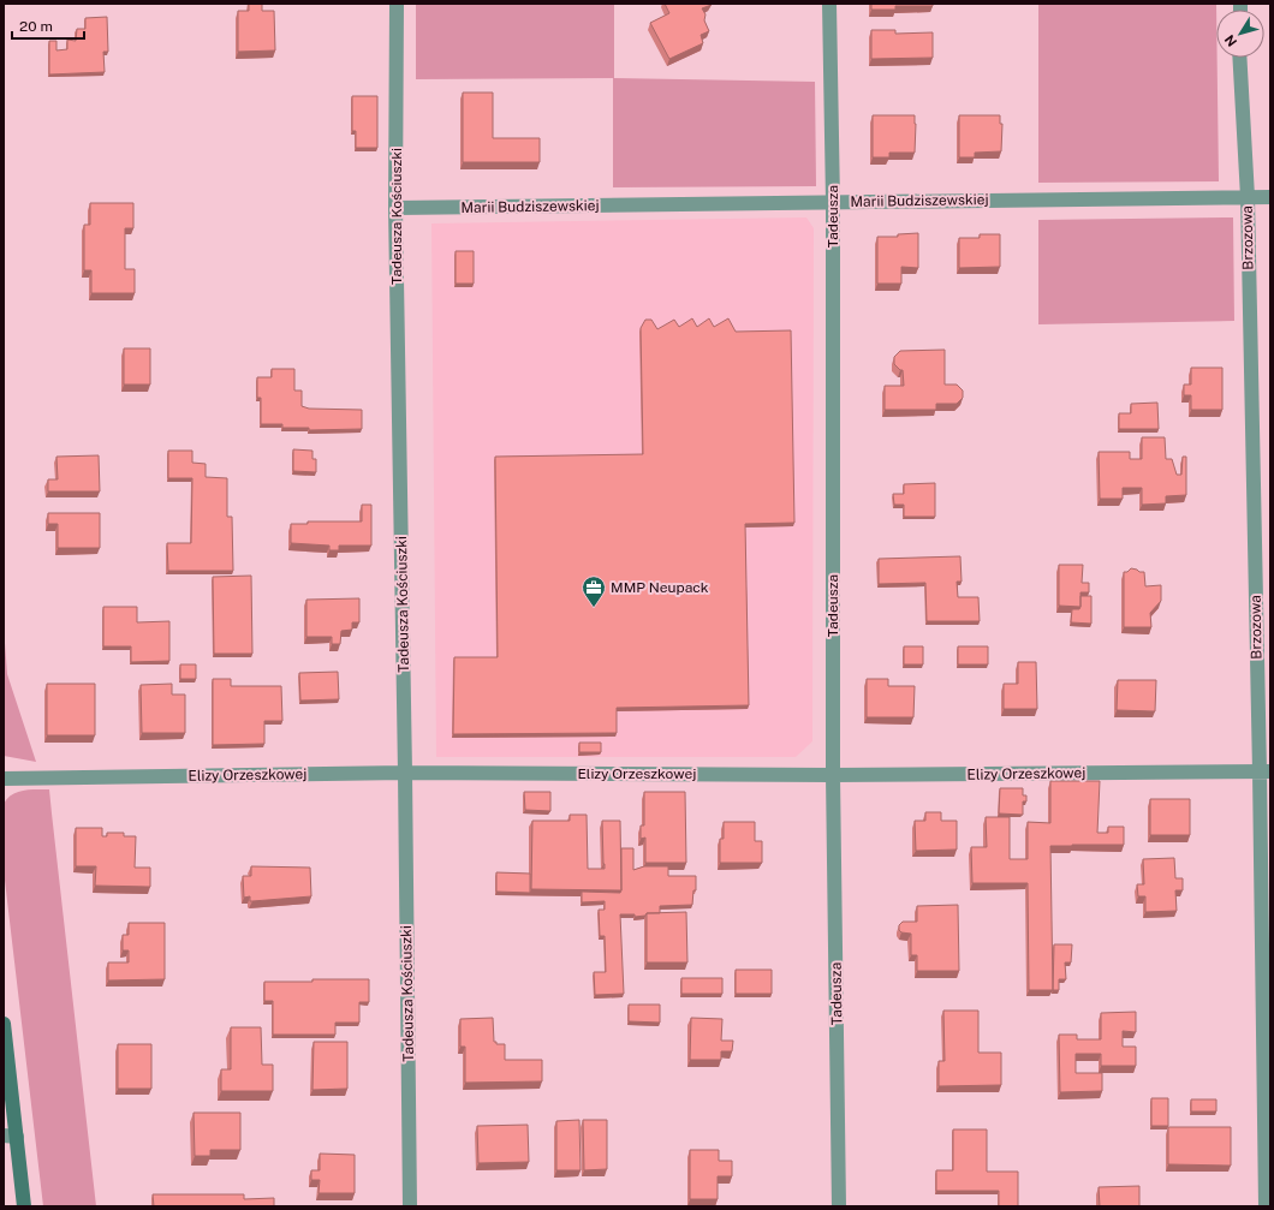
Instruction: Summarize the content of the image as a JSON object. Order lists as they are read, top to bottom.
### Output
{
  "streets": {
    "street": [
      "Marii Budziszewskiej",
      "Tadeusza Kościuszki",
      "Tadeusza",
      "Brzozowa",
      "Elizy Orzeszkowej"
    ]
  },
  "crossings": [
    ["Marii Budziszewskiej", "Tadeusza Kościuszki"],
    ["Marii Budziszewskiej", "Tadeusza"],
    ["Marii Budziszewskiej", "Brzozowa"],
    ["Tadeusza Kościuszki", "Elizy Orzeszkowej"],
    ["Tadeusza", "Elizy Orzeszkowej"],
    ["Brzozowa", "Elizy Orzeszkowej"]
  ],
  "places": {
    "office": ["MMP Neupack"]
  },
  "scale_bar": "20 m",
  "north": "bottom left"
}
